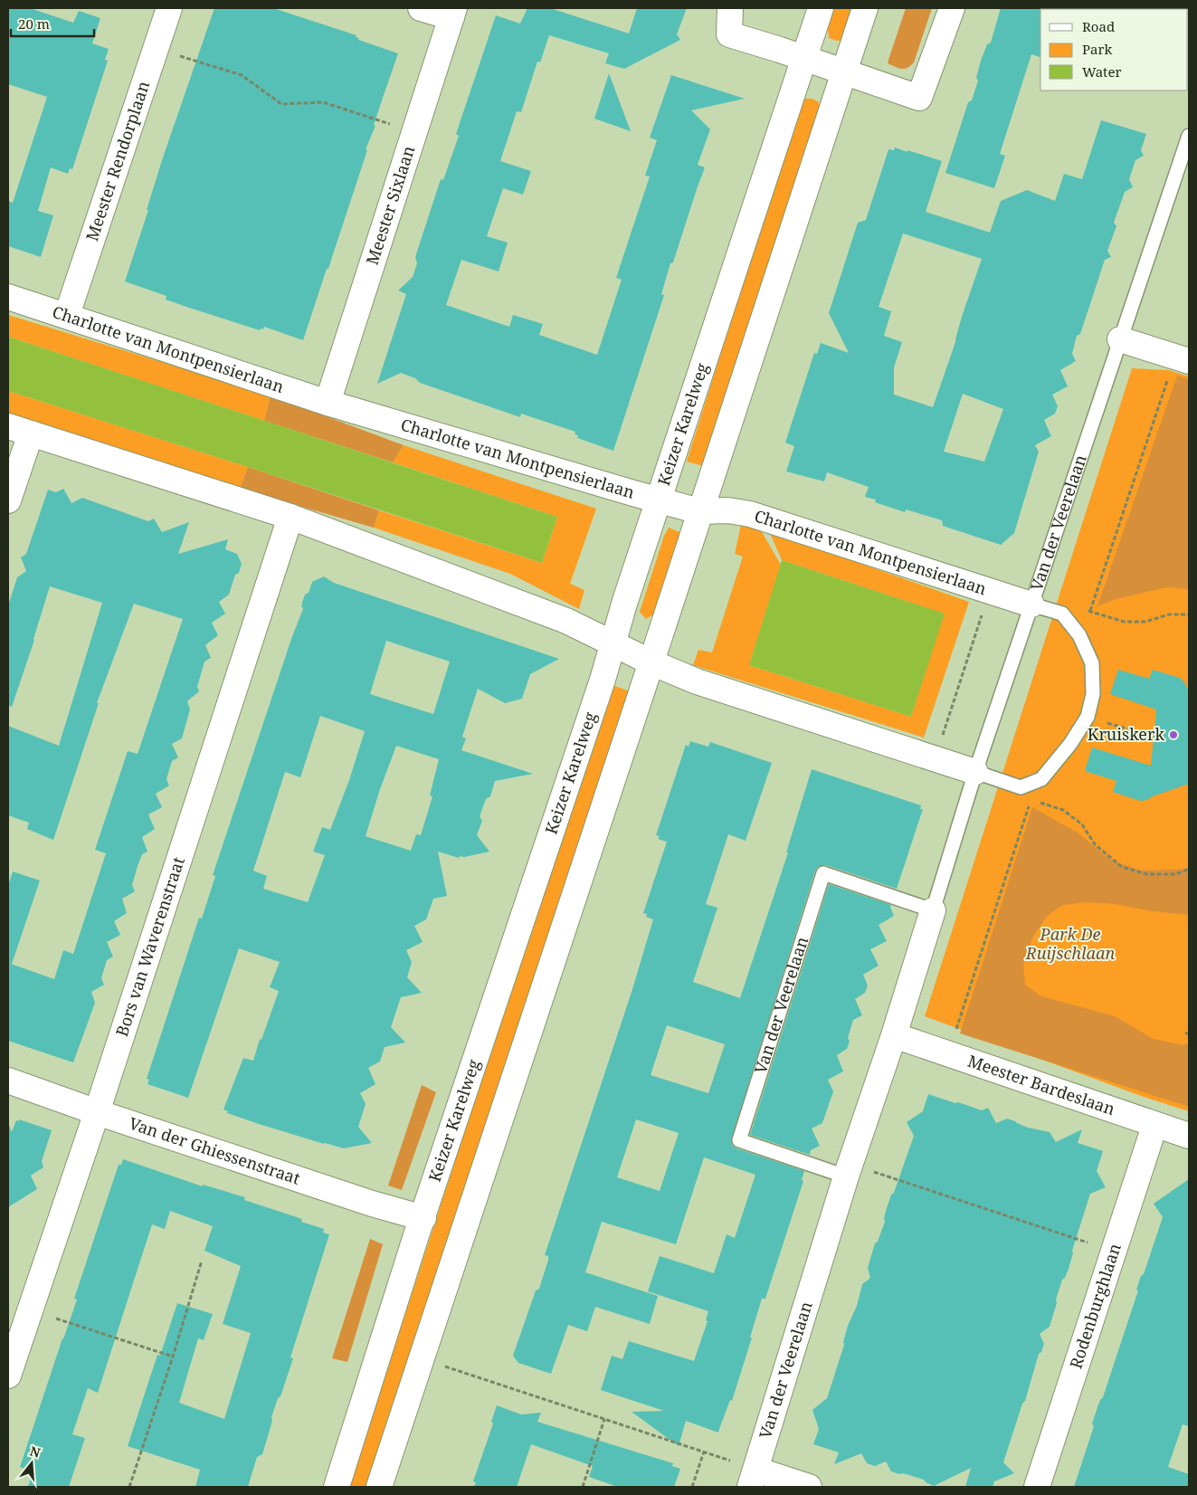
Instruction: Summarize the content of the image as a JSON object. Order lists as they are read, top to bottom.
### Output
{
  "streets": {
    "street": [
      "Meester Rendorplaan",
      "Meester Sixlaan",
      "Charlotte van Montpensierlaan",
      "Keizer Karelweg",
      "Van der Veerelaan",
      "Bors van Waverenstraat",
      "Meester Bardeslaan",
      "Van der Ghiessenstraat",
      "Rodenburghlaan"
    ]
  },
  "crossings": [
    ["Meester Rendorplaan", "Charlotte van Montpensierlaan"],
    ["Meester Sixlaan", "Charlotte van Montpensierlaan"],
    ["Charlotte van Montpensierlaan", "Keizer Karelweg"],
    ["Charlotte van Montpensierlaan", "Van der Veerelaan"],
    ["Keizer Karelweg", "Van der Ghiessenstraat"],
    ["Van der Veerelaan", "Meester Bardeslaan"],
    ["Bors van Waverenstraat", "Van der Ghiessenstraat"],
    ["Meester Bardeslaan", "Rodenburghlaan"]
  ],
  "parks": ["Park De Ruijschlaan"],
  "places": ["Kruiskerk"],
  "legend": ["Road", "Park", "Water"],
  "scale_bar": "20 m",
  "north": "top"
}
